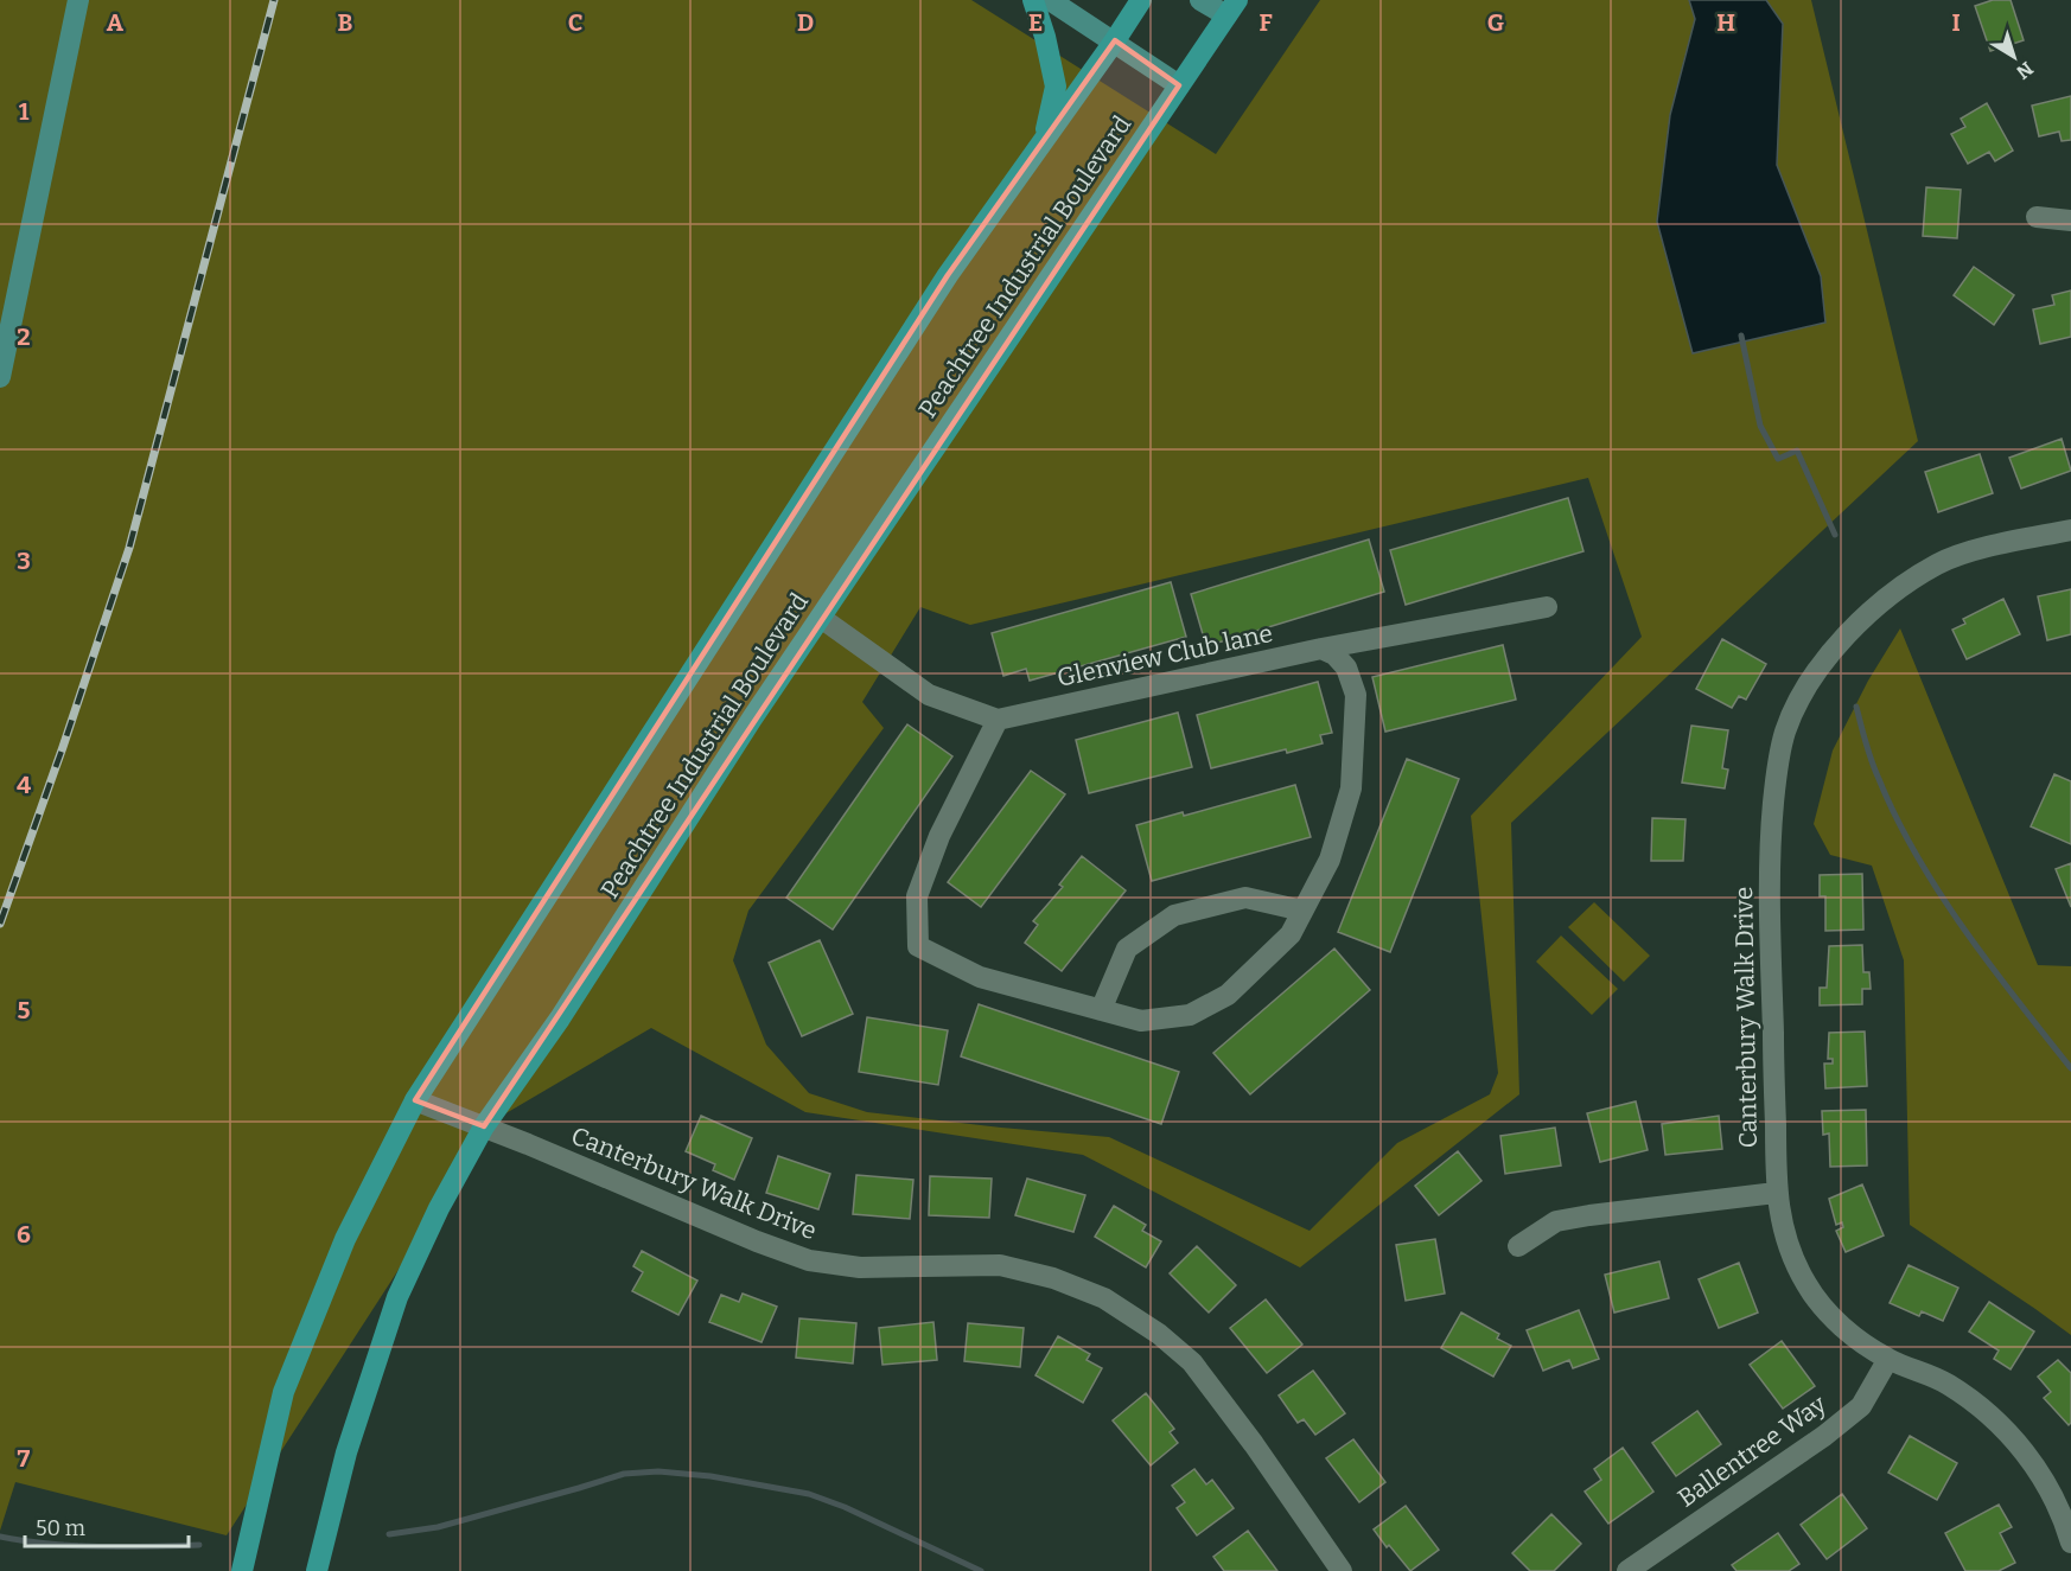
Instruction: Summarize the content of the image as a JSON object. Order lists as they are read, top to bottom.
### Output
{
  "streets": {
    "highway": ["Peachtree Industrial Boulevard"],
    "street": ["Glenview Club lane", "Canterbury Walk Drive", "Ballentree Way"]
  },
  "crossings": [
    ["Peachtree Industrial Boulevard", "Canterbury Walk Drive"],
    ["Canterbury Walk Drive", "Ballentree Way"]
  ],
  "scale_bar": "50 m",
  "north": "bottom right",
  "grid": {
    "columns": [
      "A",
      "B",
      "C",
      "D",
      "E",
      "F",
      "G",
      "H",
      "I"
    ],
    "rows": [
      "1",
      "2",
      "3",
      "4",
      "5",
      "6",
      "7"
    ]
  }
}
